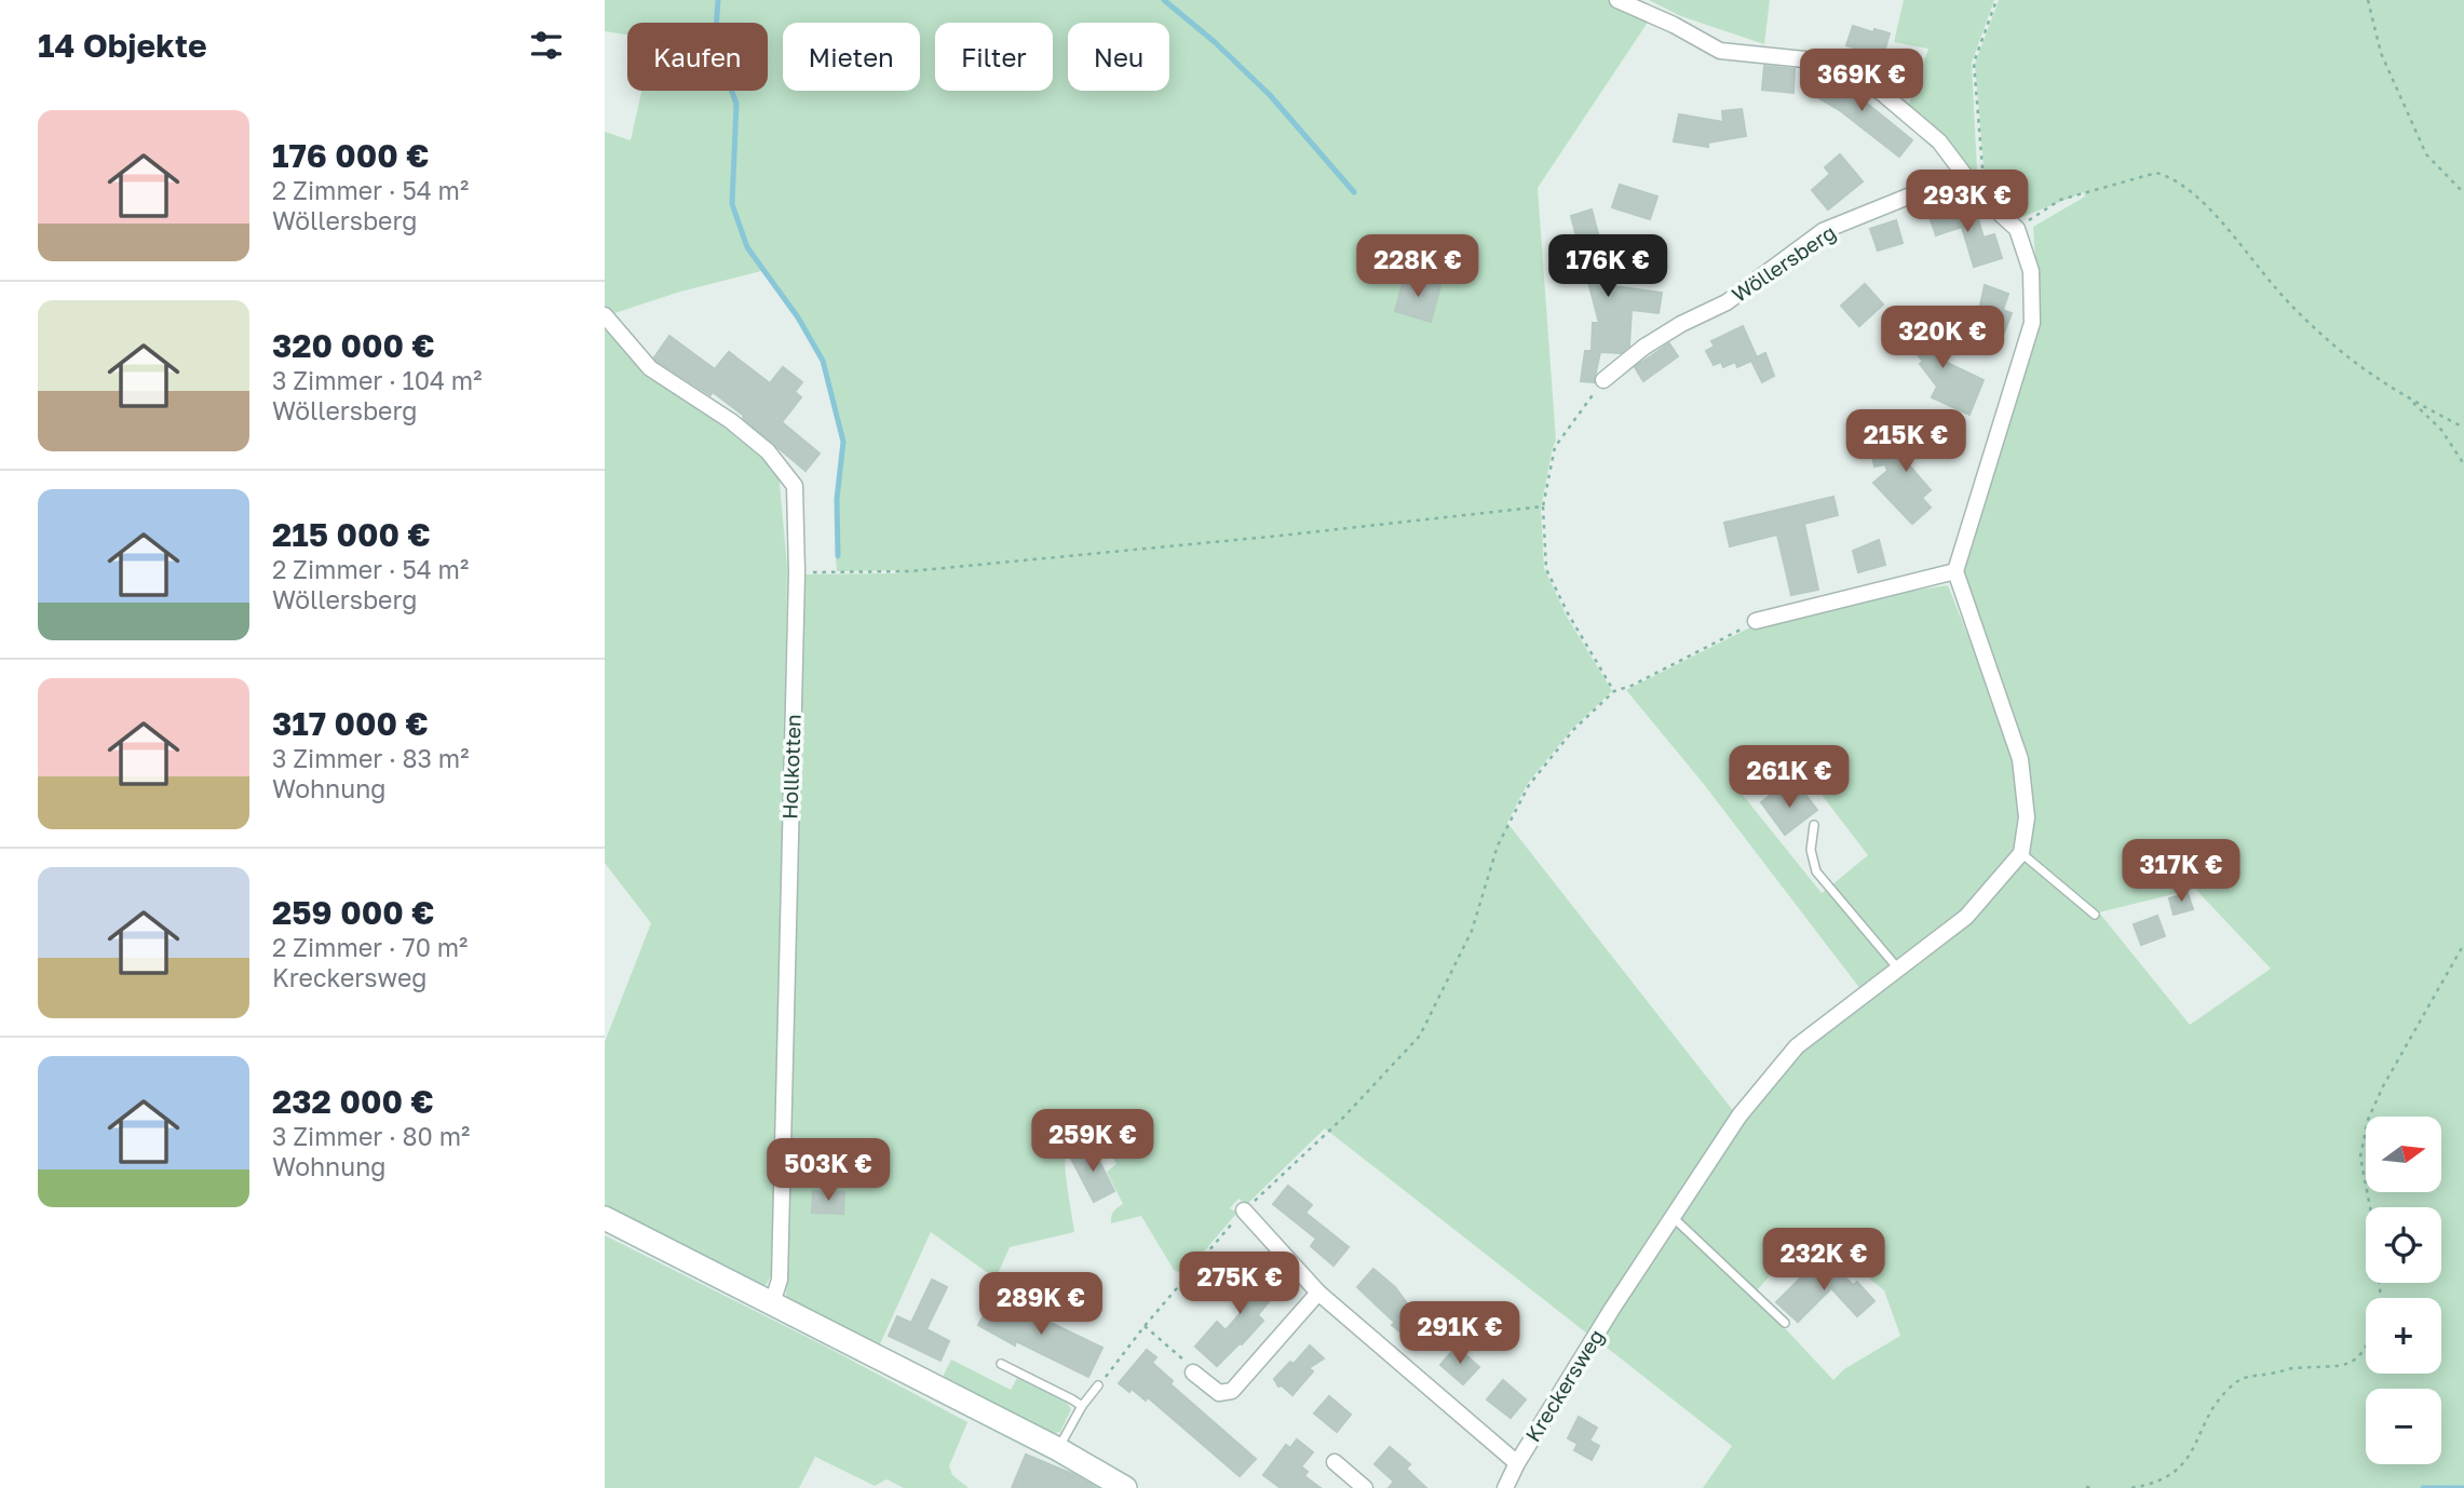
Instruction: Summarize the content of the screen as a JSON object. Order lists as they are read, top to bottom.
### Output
{
  "streets": {
    "street": ["Wöllersberg", "Hollkotten", "Kreckersweg"]
  },
  "north": "right",
  "page": {
    "heading": "14 Objekte",
    "chip": [
      "Kaufen",
      "Mieten",
      "Filter",
      "Neu"
    ],
    "price": [
      "369K €",
      "293K €",
      "228K €",
      "176K €",
      "320K €",
      "215K €",
      "261K €",
      "317K €",
      "259K €",
      "503K €",
      "232K €",
      "275K €",
      "289K €",
      "291K €"
    ],
    "list": [
      {
        "name": "176 000 €",
        "note": "2 Zimmer · 54 m² · Wöllersberg"
      },
      {
        "name": "320 000 €",
        "note": "3 Zimmer · 104 m² · Wöllersberg"
      },
      {
        "name": "215 000 €",
        "note": "2 Zimmer · 54 m² · Wöllersberg"
      },
      {
        "name": "317 000 €",
        "note": "3 Zimmer · 83 m² · Wohnung"
      },
      {
        "name": "259 000 €",
        "note": "2 Zimmer · 70 m² · Kreckersweg"
      },
      {
        "name": "232 000 €",
        "note": "3 Zimmer · 80 m² · Wohnung"
      }
    ],
    "map_buttons": ["+", "−"]
  }
}
